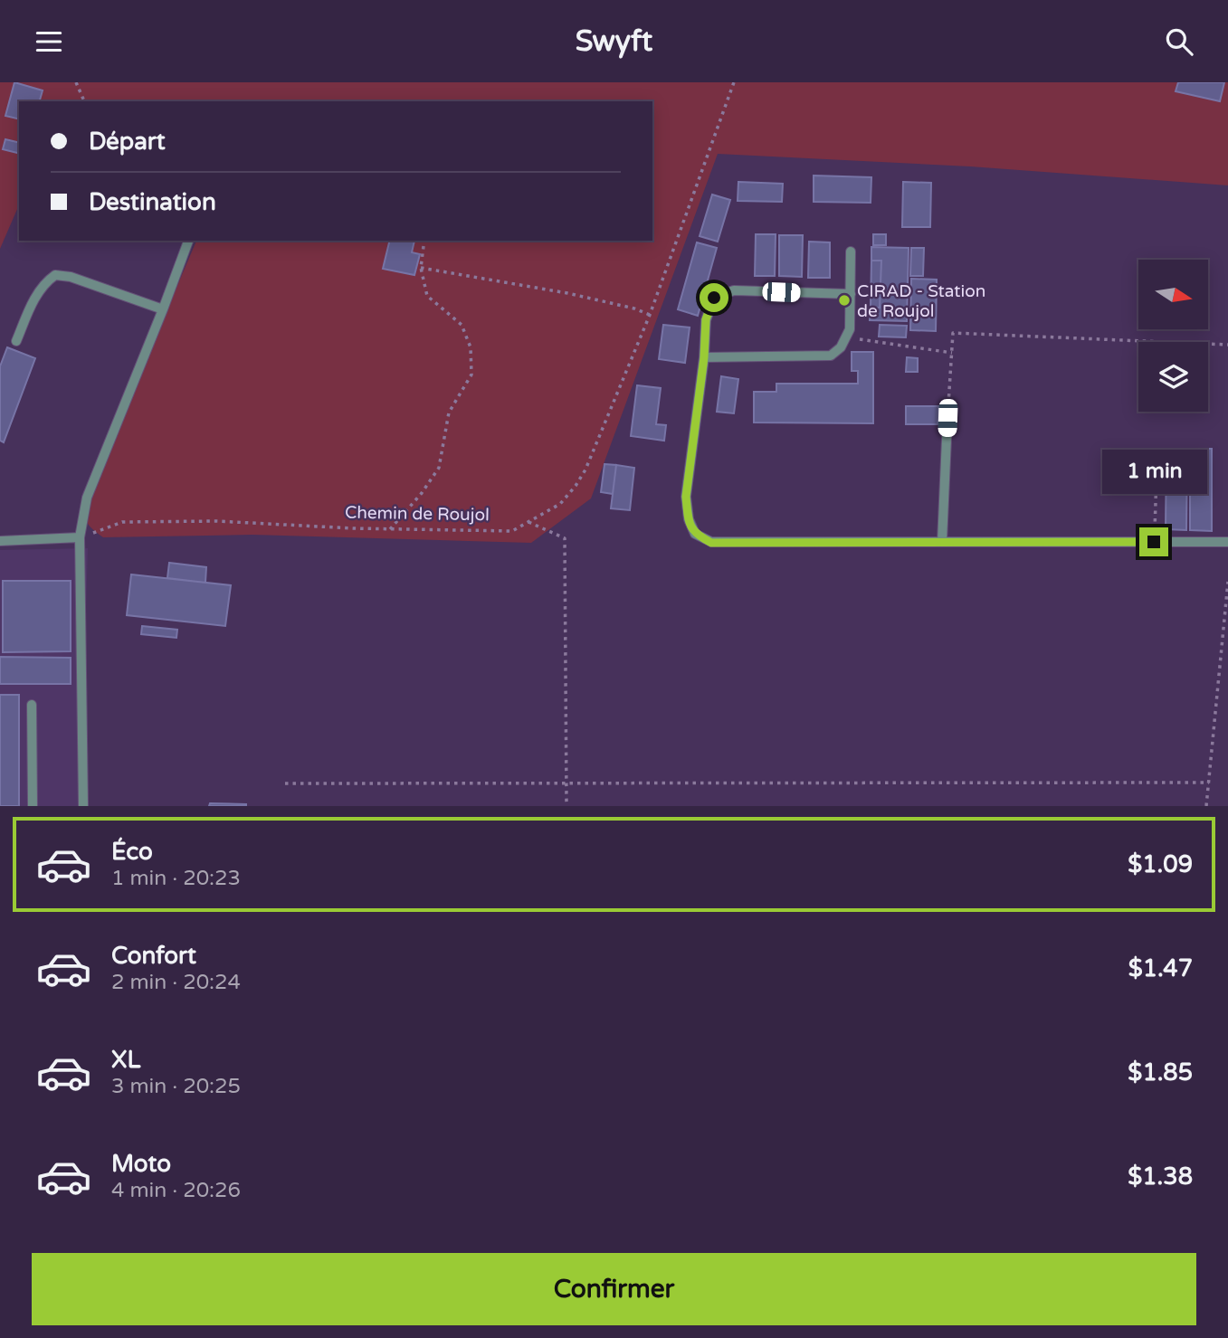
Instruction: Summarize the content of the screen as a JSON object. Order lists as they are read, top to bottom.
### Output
{
  "streets": {
    "path": ["Chemin de Roujol"]
  },
  "places": ["CIRAD - Station de Roujol"],
  "north": "right",
  "page": {
    "header": "Swyft",
    "banner": ["Départ", "Destination"],
    "bubble": "1 min",
    "list": [
      {
        "name": "Éco",
        "note": "1 min · 20:23",
        "value": "$1.09"
      },
      {
        "name": "Confort",
        "note": "2 min · 20:24",
        "value": "$1.47"
      },
      {
        "name": "XL",
        "note": "3 min · 20:25",
        "value": "$1.85"
      },
      {
        "name": "Moto",
        "note": "4 min · 20:26",
        "value": "$1.38"
      }
    ],
    "buttons": "Confirmer"
  }
}
